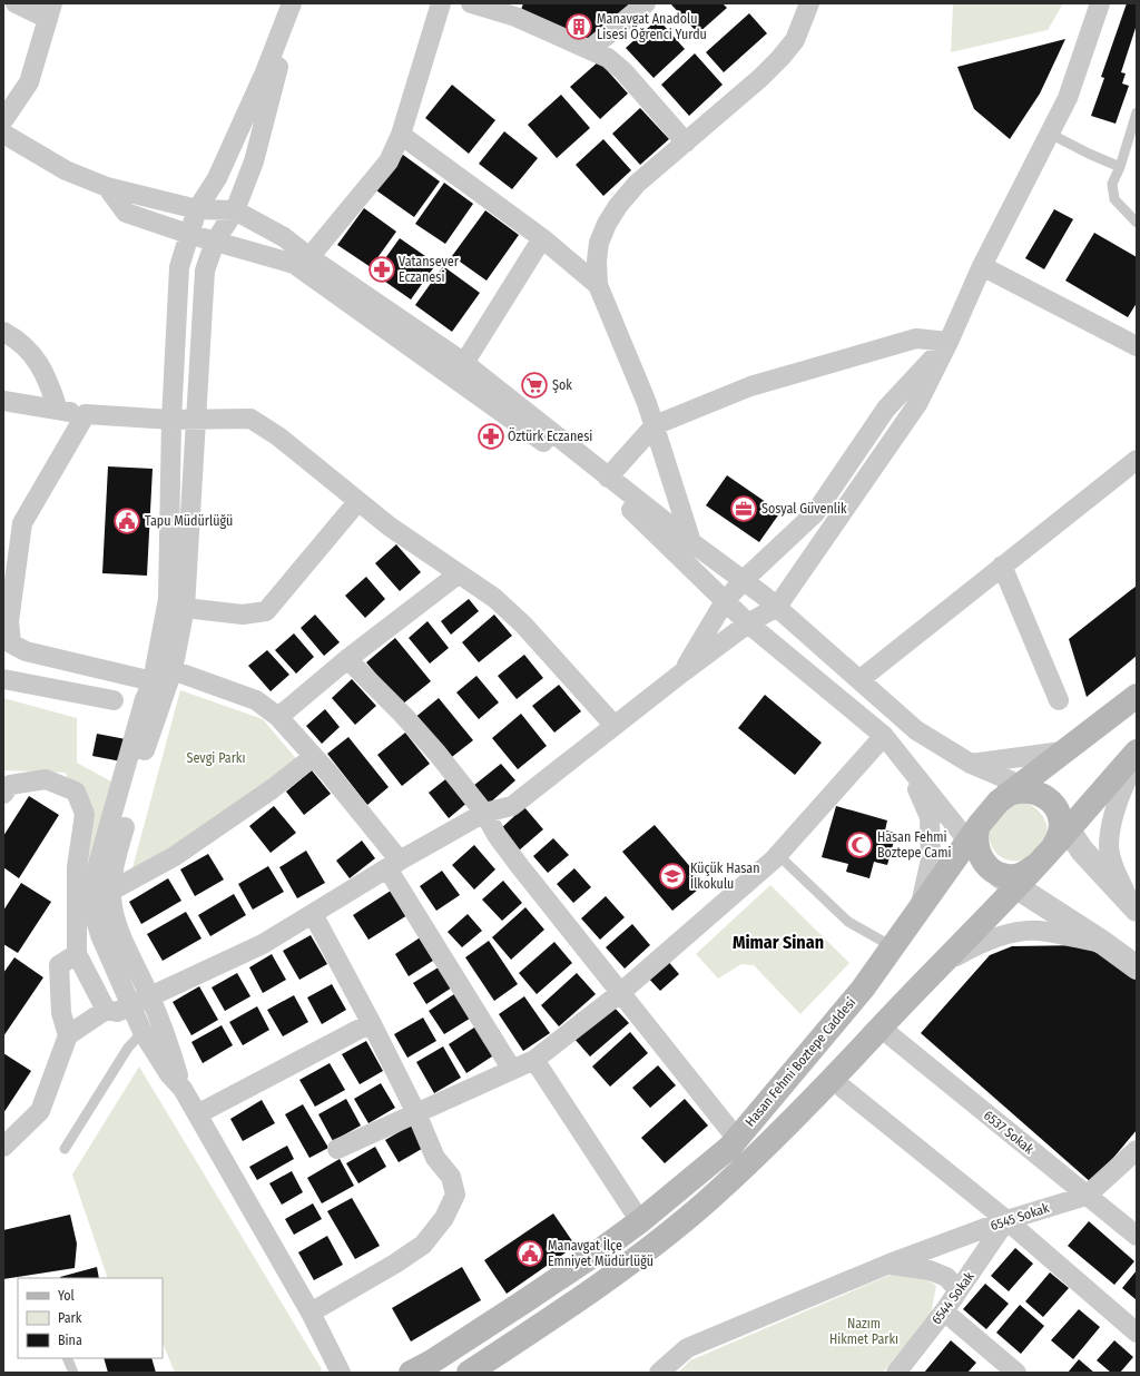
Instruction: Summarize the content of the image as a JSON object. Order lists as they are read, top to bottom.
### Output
{
  "streets": {
    "main road": ["Hasan Fehmi Boztepe Caddesi"],
    "street": ["6537 Sokak", "6545 Sokak", "6544 Sokak"]
  },
  "crossings": [
    ["Hasan Fehmi Boztepe Caddesi", "6537 Sokak"],
    ["6537 Sokak", "6545 Sokak"],
    ["6545 Sokak", "6544 Sokak"]
  ],
  "districts": ["Mimar Sinan"],
  "parks": ["Sevgi Parkı", "Nazım Hikmet Parkı"],
  "places": {
    "building": ["Manavgat Anadolu Lisesi Öğrenci Yurdu"],
    "pharmacy": ["Vatansever Eczanesi", "Öztürk Eczanesi"],
    "supermarket": ["Şok"],
    "office": ["Sosyal Güvenlik"],
    "public building": ["Tapu Müdürlüğü", "Manavgat İlçe Emniyet Müdürlüğü"],
    "mosque": ["Hasan Fehmi Boztepe Cami"],
    "school or university": ["Küçük Hasan İlkokulu"]
  },
  "legend": ["Yol", "Park", "Bina"]
}
